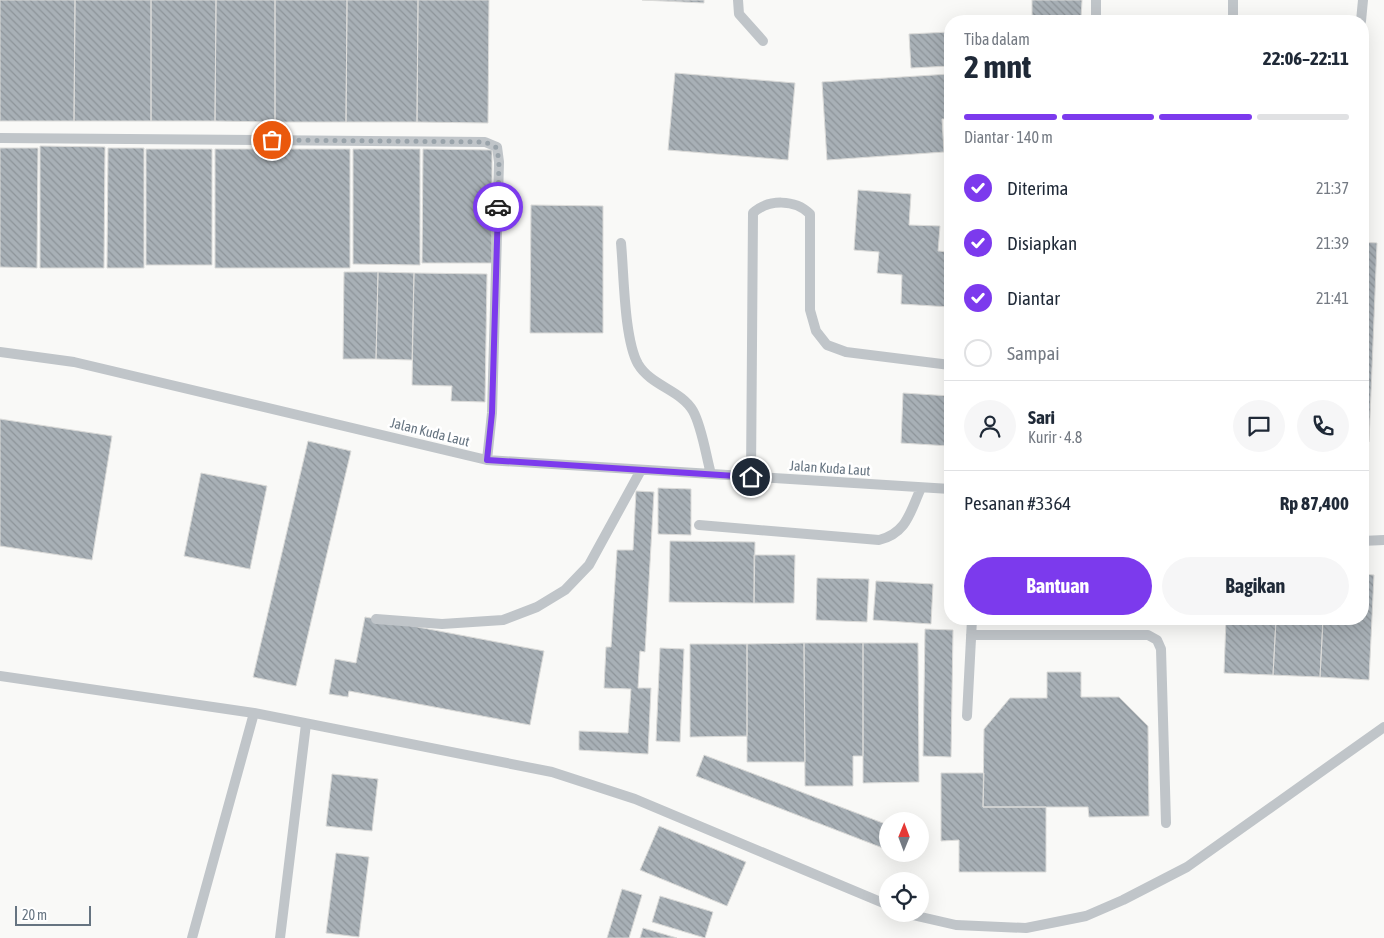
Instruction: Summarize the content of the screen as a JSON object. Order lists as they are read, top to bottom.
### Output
{
  "streets": {
    "lane": ["Jalan Kuda Laut"]
  },
  "scale_bar": "20 m",
  "north": "top",
  "page": {
    "heading": ["2 mnt", "Tiba dalam", "22:06–22:11"],
    "panel": [
      "Sari",
      "Kurir · 4.8",
      "Pesanan #3364",
      "Rp 87,400"
    ],
    "bar": "Diantar · 140 m",
    "list": [
      ["Diterima", "21:37"],
      ["Disiapkan", "21:39"],
      ["Diantar", "21:41"],
      "Sampai"
    ],
    "buttons": ["Bantuan", "Bagikan"],
    "scale": "20 m"
  }
}
